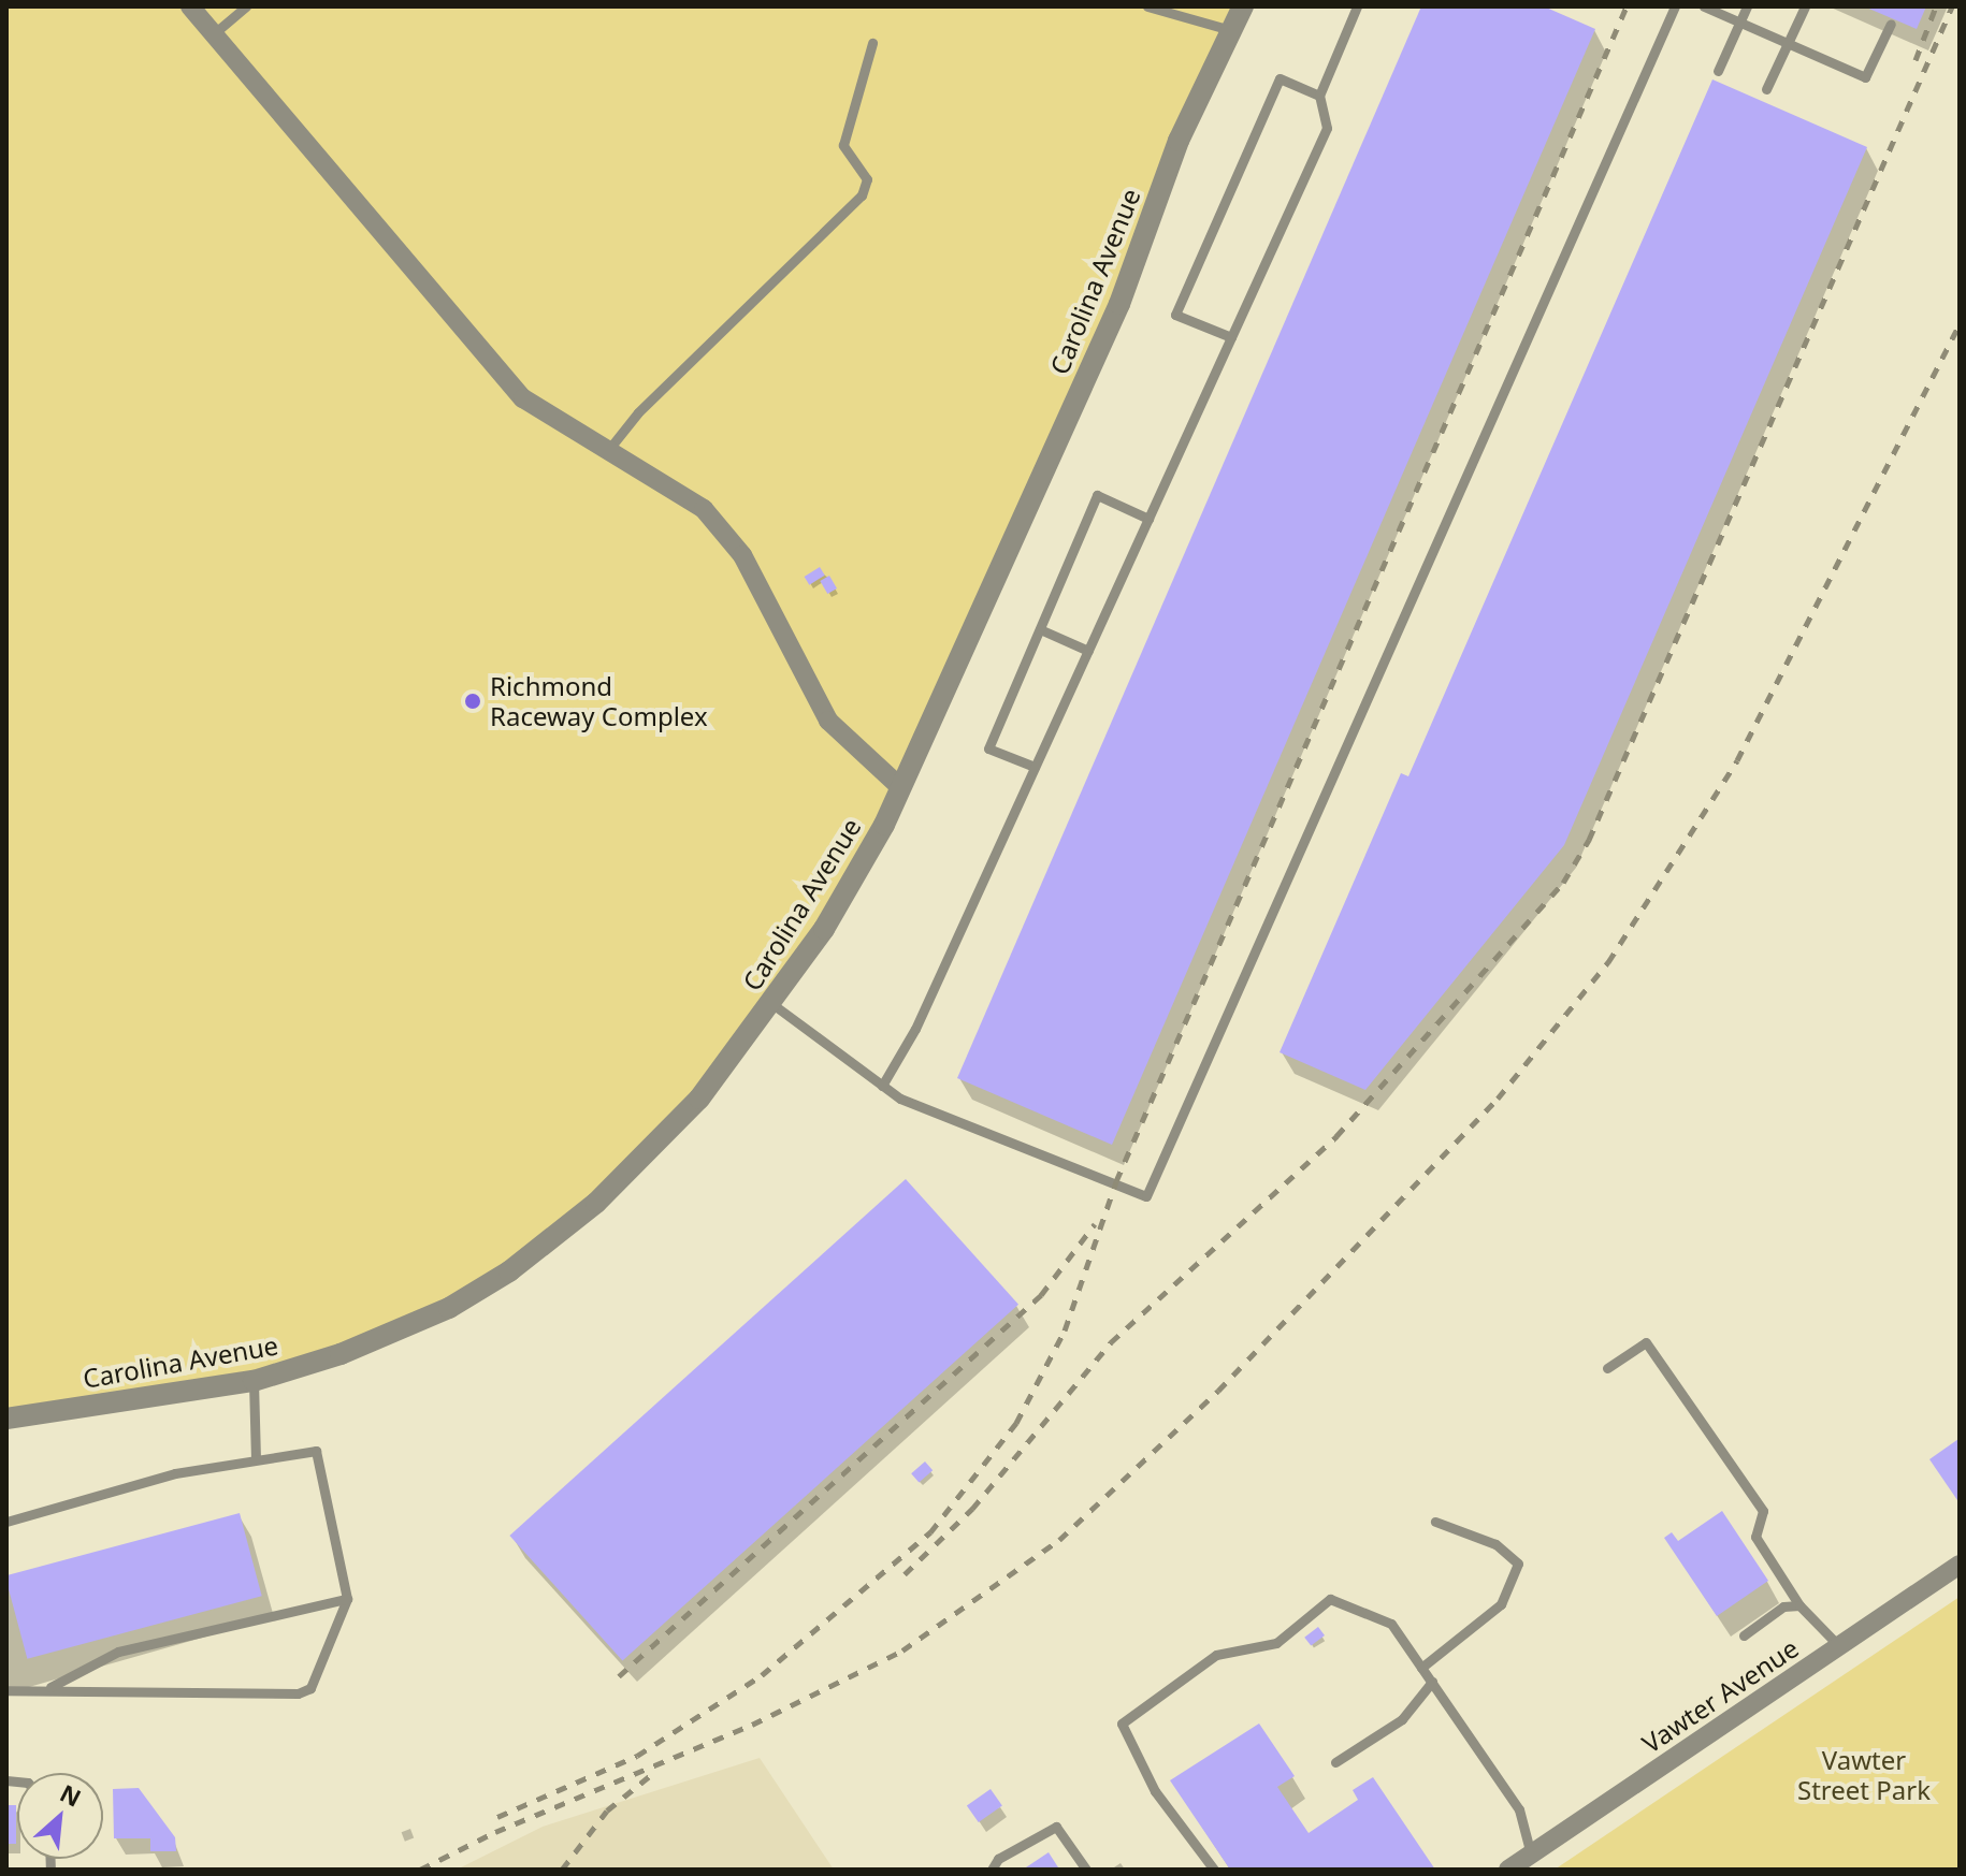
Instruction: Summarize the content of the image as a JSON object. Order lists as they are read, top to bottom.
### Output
{
  "streets": {
    "street": ["Carolina Avenue", "Vawter Avenue"]
  },
  "parks": ["Vawter Street Park"],
  "places": ["Richmond Raceway Complex"],
  "north": "top right"
}
